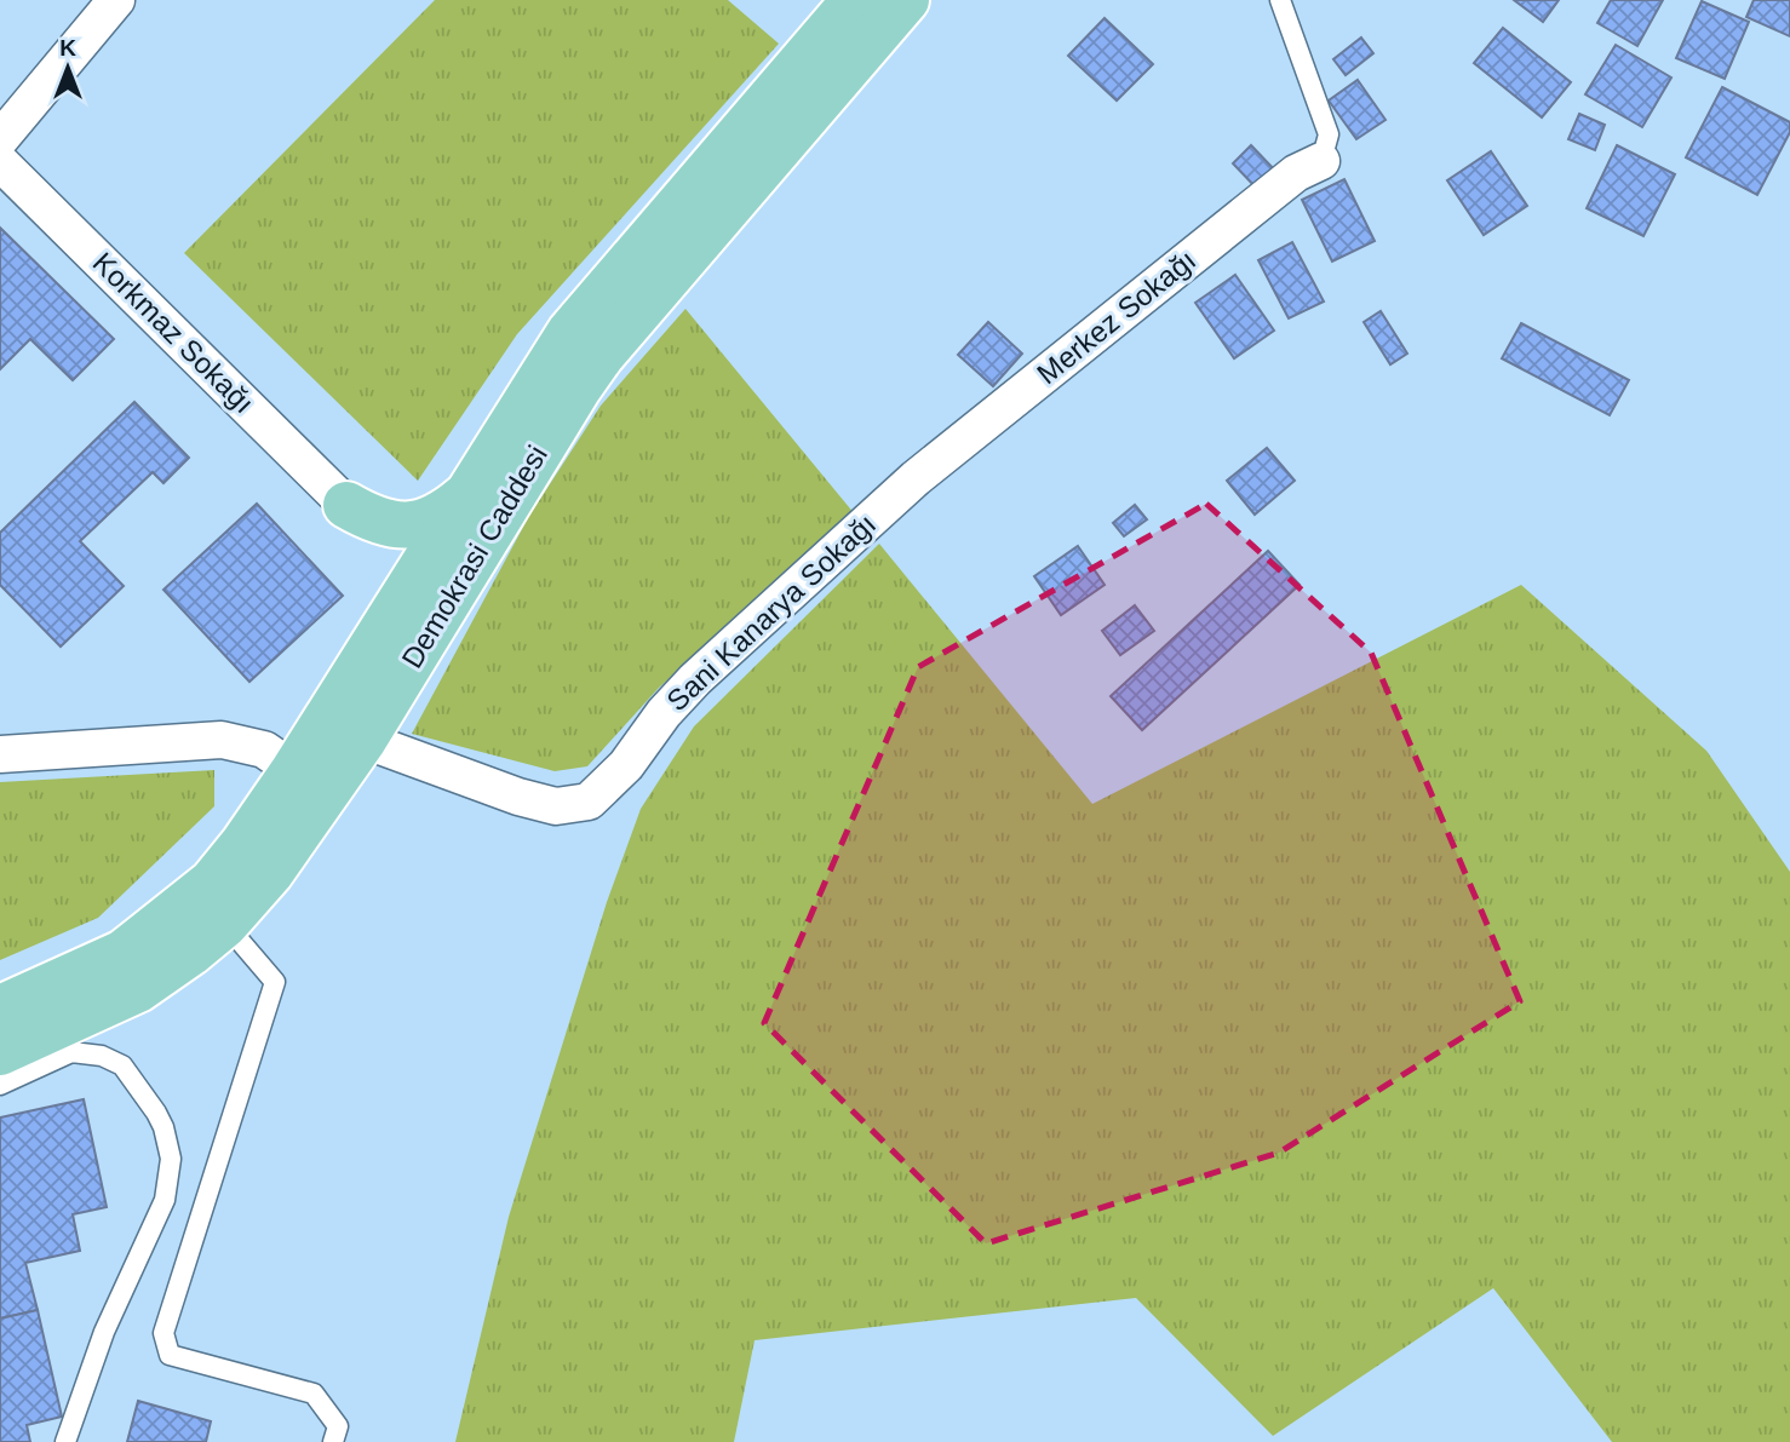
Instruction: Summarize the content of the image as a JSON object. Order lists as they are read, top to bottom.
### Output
{
  "streets": {
    "main road": ["Demokrasi Caddesi"],
    "street": ["Merkez Sokağı", "Korkmaz Sokağı", "Sani Kanarya Sokağı"]
  },
  "crossings": [
    ["Merkez Sokağı", "Sani Kanarya Sokağı"],
    ["Demokrasi Caddesi", "Sani Kanarya Sokağı"]
  ],
  "north": "top"
}
